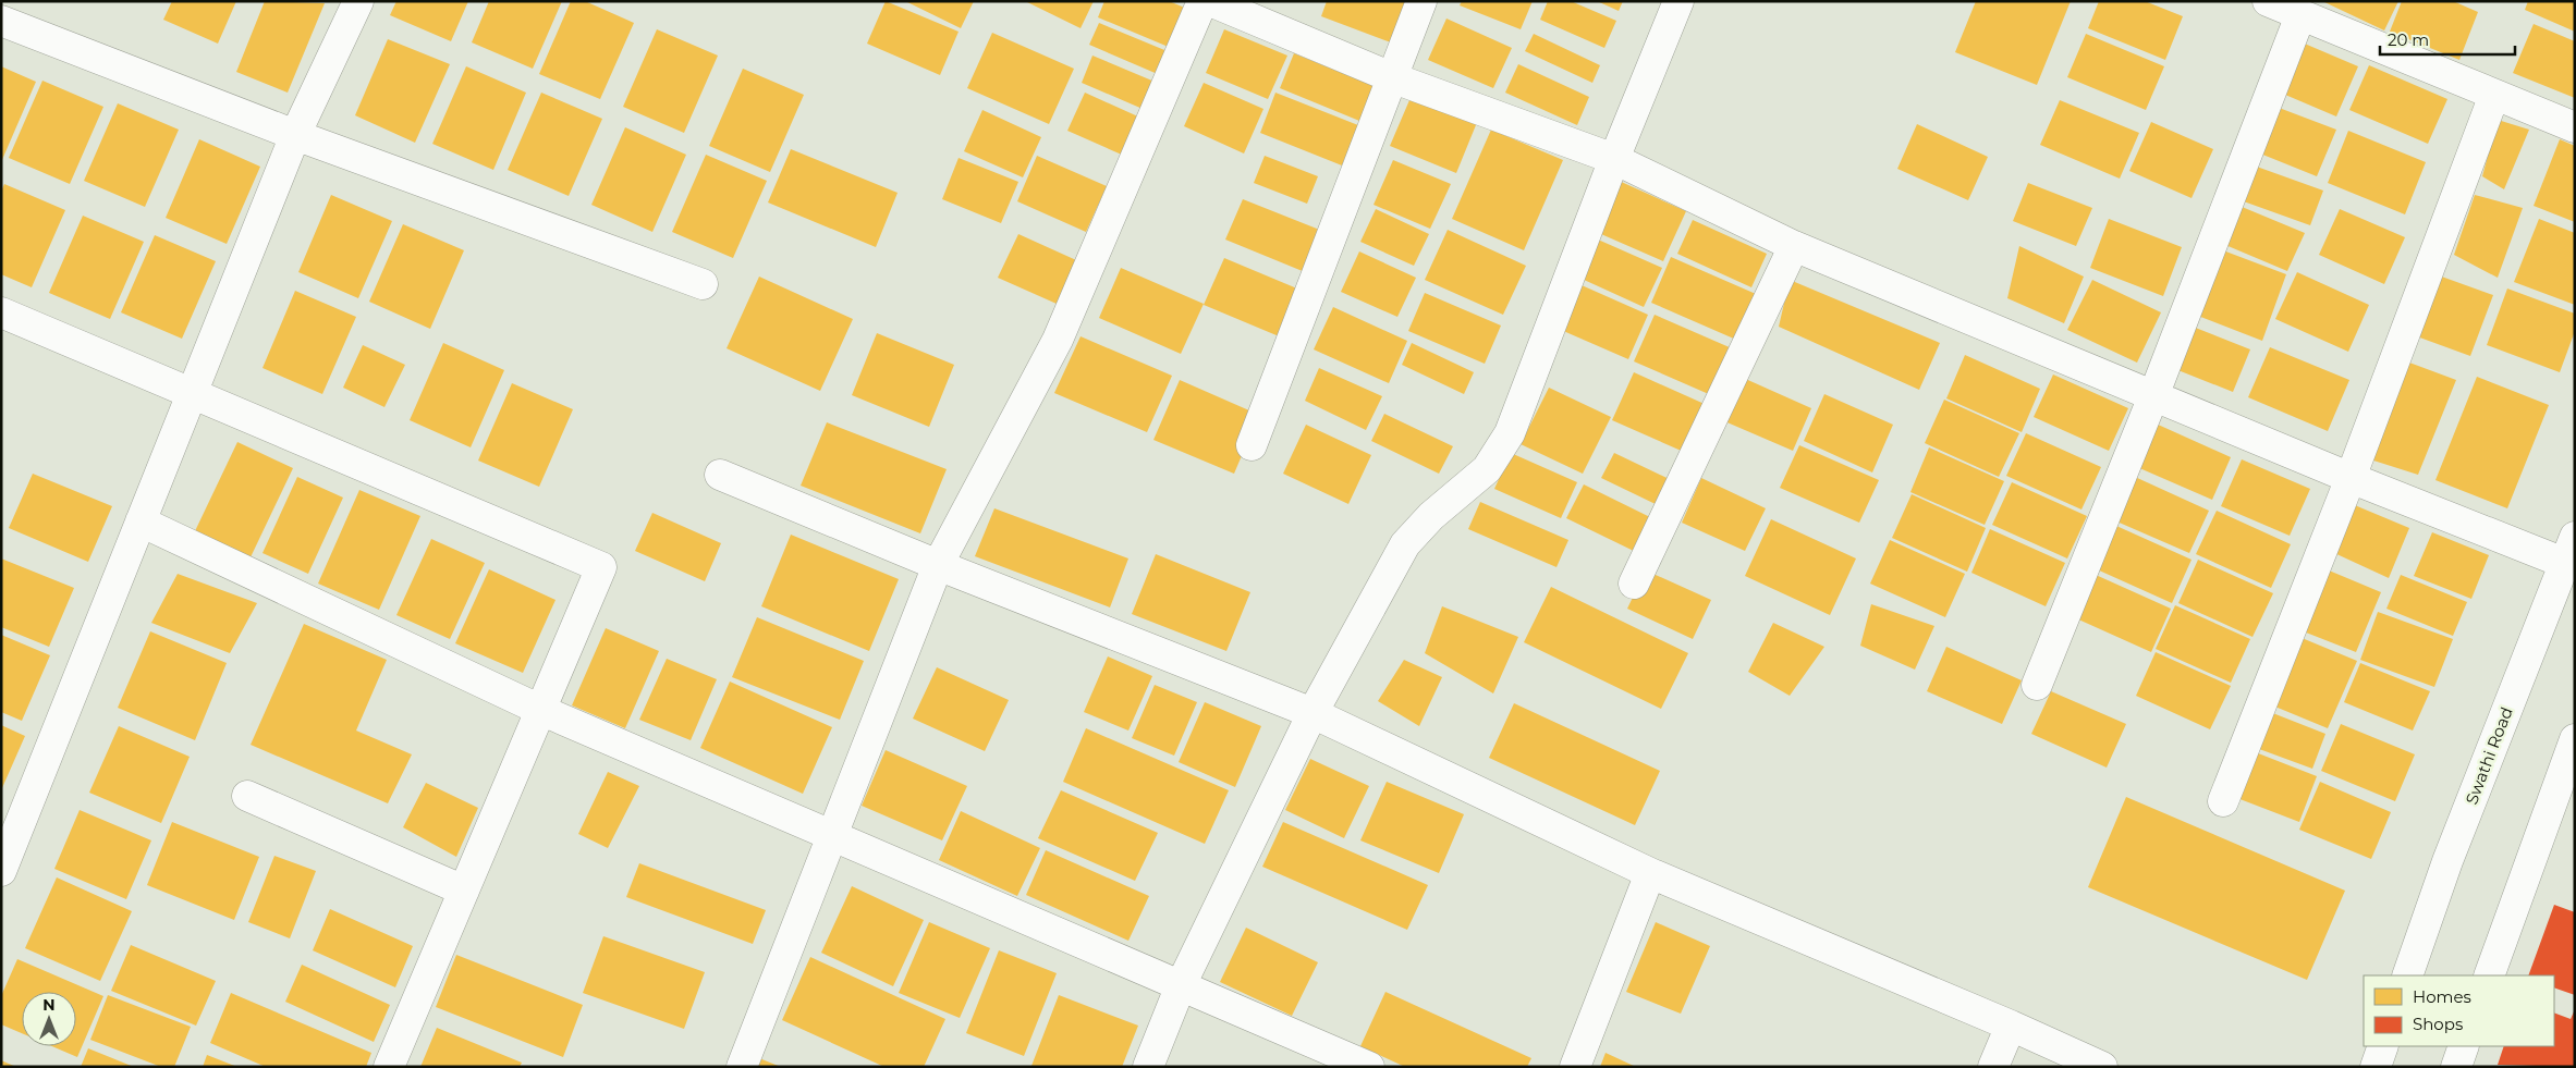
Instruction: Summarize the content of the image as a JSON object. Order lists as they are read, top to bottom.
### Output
{
  "streets": {
    "street": ["Swathi Road"]
  },
  "legend": ["Homes", "Shops"],
  "scale_bar": "20 m",
  "north": "top"
}
